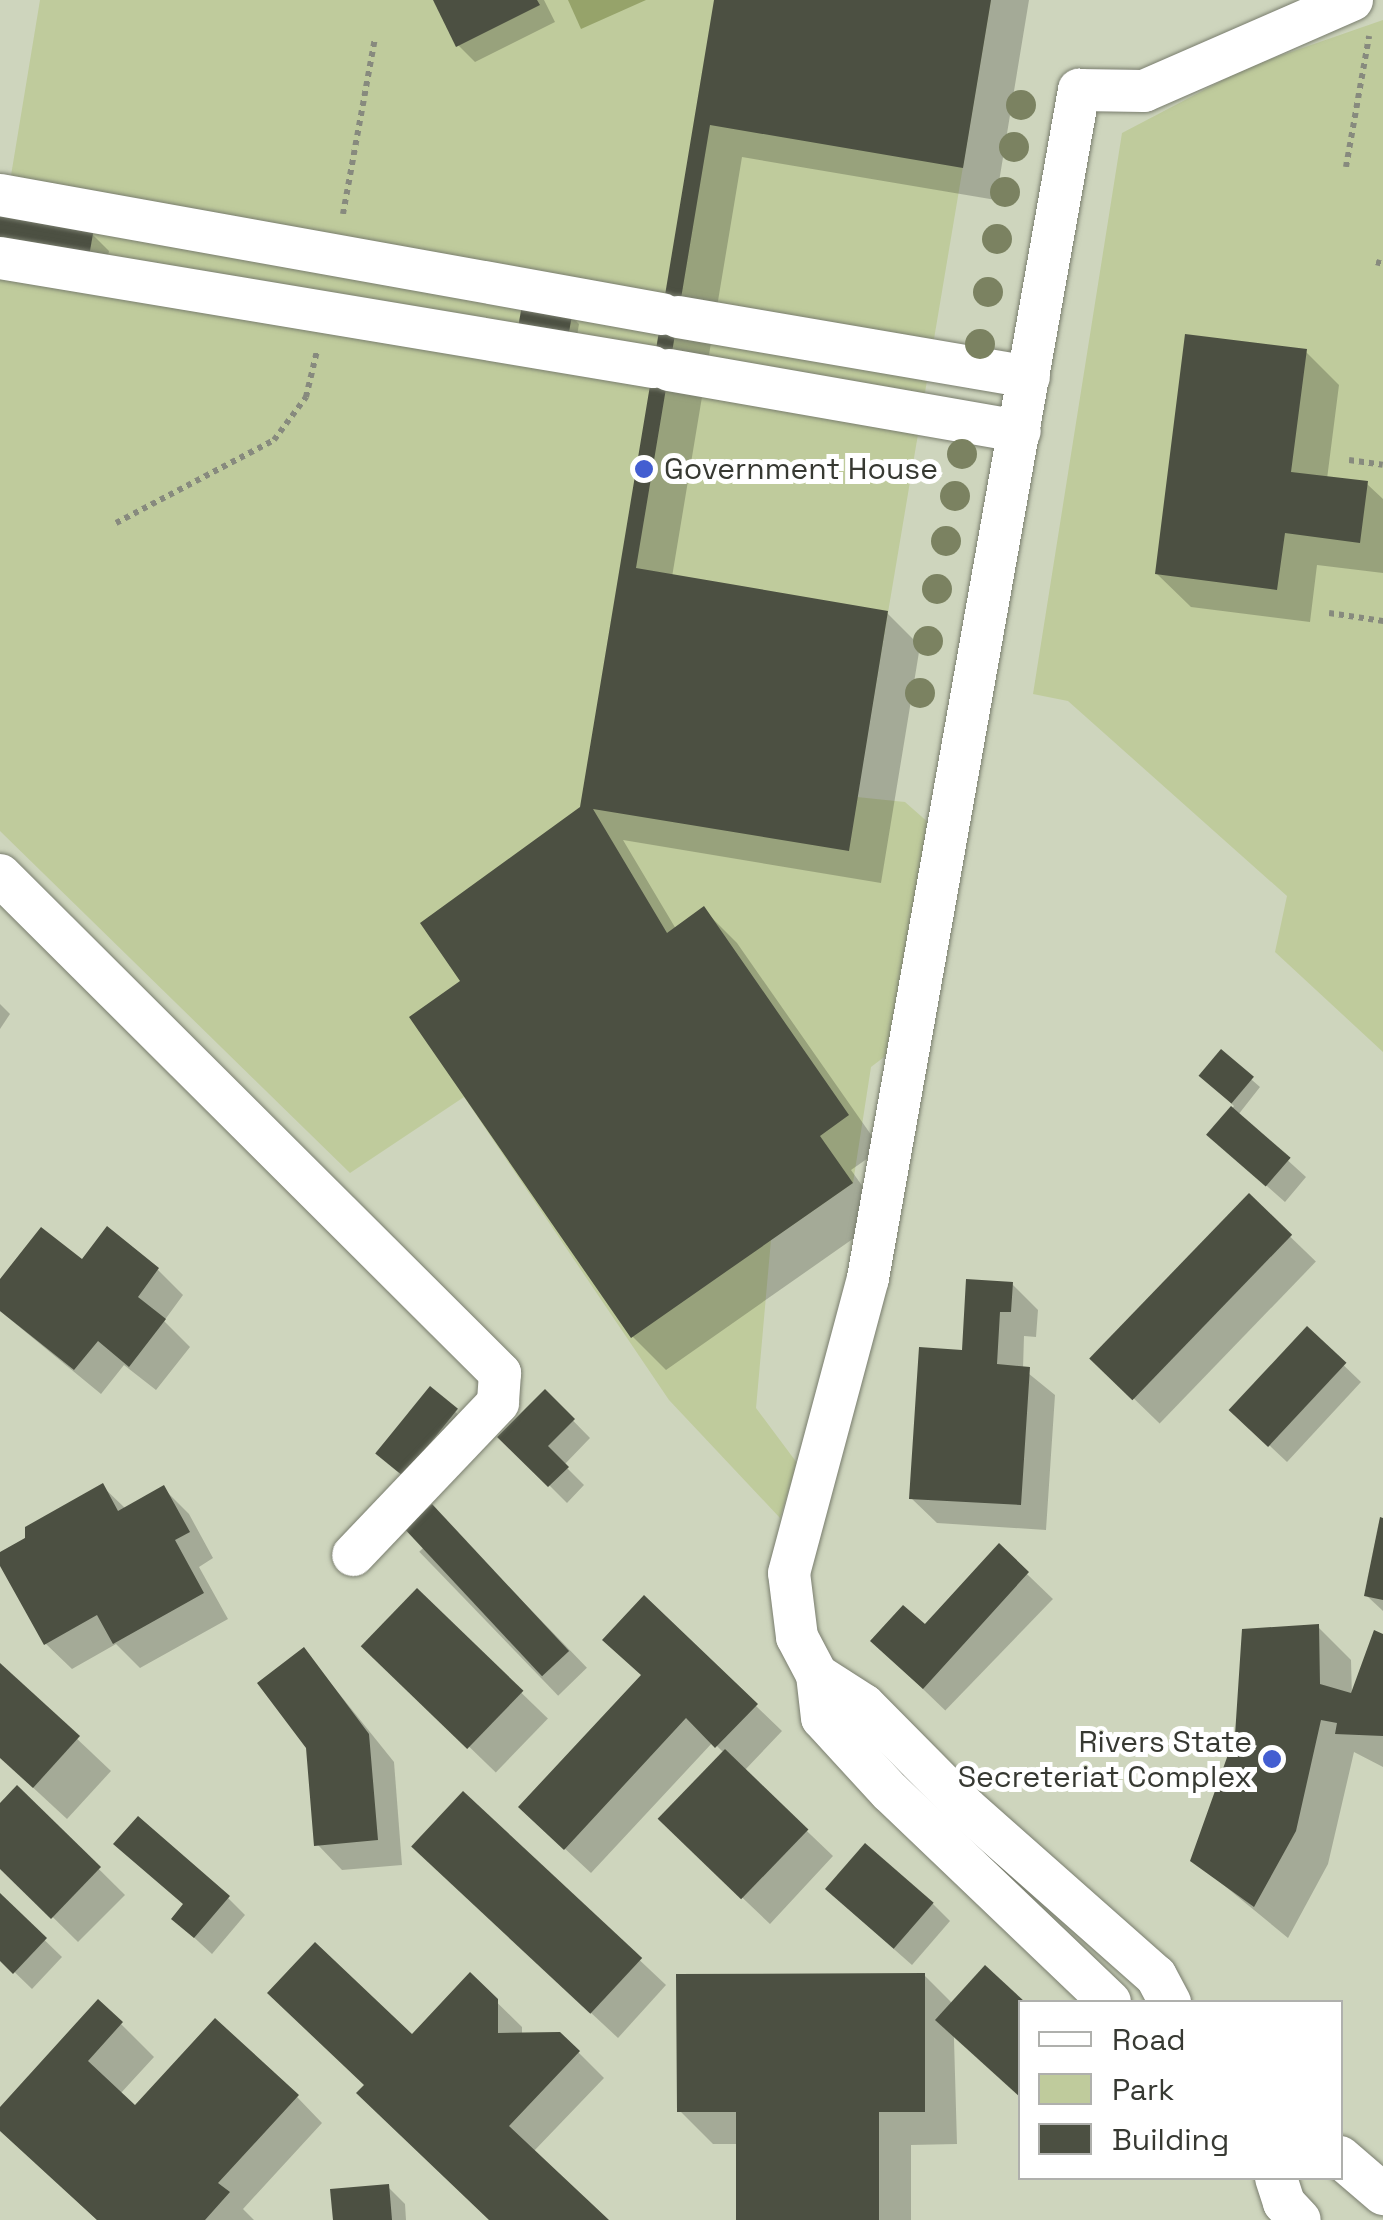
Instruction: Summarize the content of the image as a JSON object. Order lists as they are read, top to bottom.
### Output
{
  "places": ["Government House", "Rivers State Secreteriat Complex"],
  "legend": ["Road", "Park", "Building"]
}
